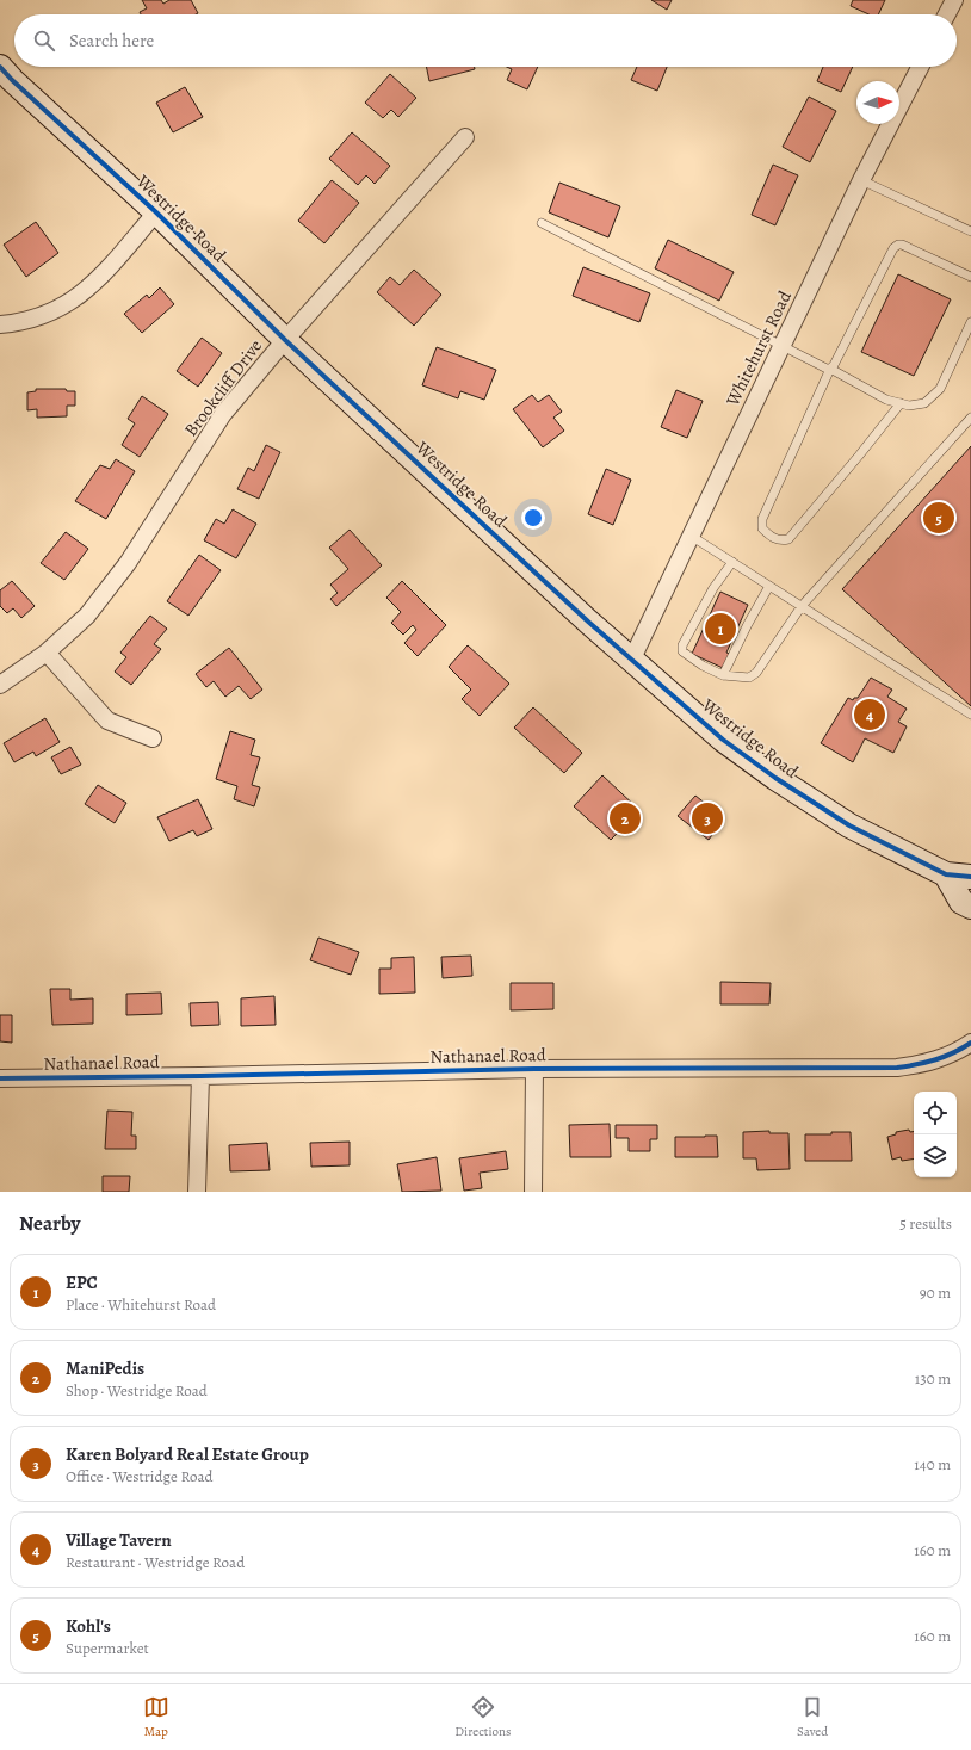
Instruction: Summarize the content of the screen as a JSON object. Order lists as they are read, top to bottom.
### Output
{
  "streets": {
    "main road": ["Westridge Road"],
    "street": ["Whitehurst Road", "Brookcliff Drive", "Nathanael Road"]
  },
  "crossings": [
    ["Westridge Road", "Whitehurst Road"],
    ["Westridge Road", "Brookcliff Drive"]
  ],
  "north": "right",
  "page": {
    "search": "Search here",
    "pins": [
      "5",
      "1",
      "4",
      "2",
      "3"
    ],
    "heading": ["Nearby", "5 results"],
    "list": [
      {
        "mark": "1",
        "name": "EPC",
        "note": "Place · Whitehurst Road",
        "value": "90 m"
      },
      {
        "mark": "2",
        "name": "ManiPedis",
        "note": "Shop · Westridge Road",
        "value": "130 m"
      },
      {
        "mark": "3",
        "name": "Karen Bolyard Real Estate Group",
        "note": "Office · Westridge Road",
        "value": "140 m"
      },
      {
        "mark": "4",
        "name": "Village Tavern",
        "note": "Restaurant · Westridge Road",
        "value": "160 m"
      },
      {
        "mark": "5",
        "name": "Kohl's",
        "note": "Supermarket",
        "value": "160 m"
      }
    ],
    "nav": ["Map", "Directions", "Saved"]
  }
}
